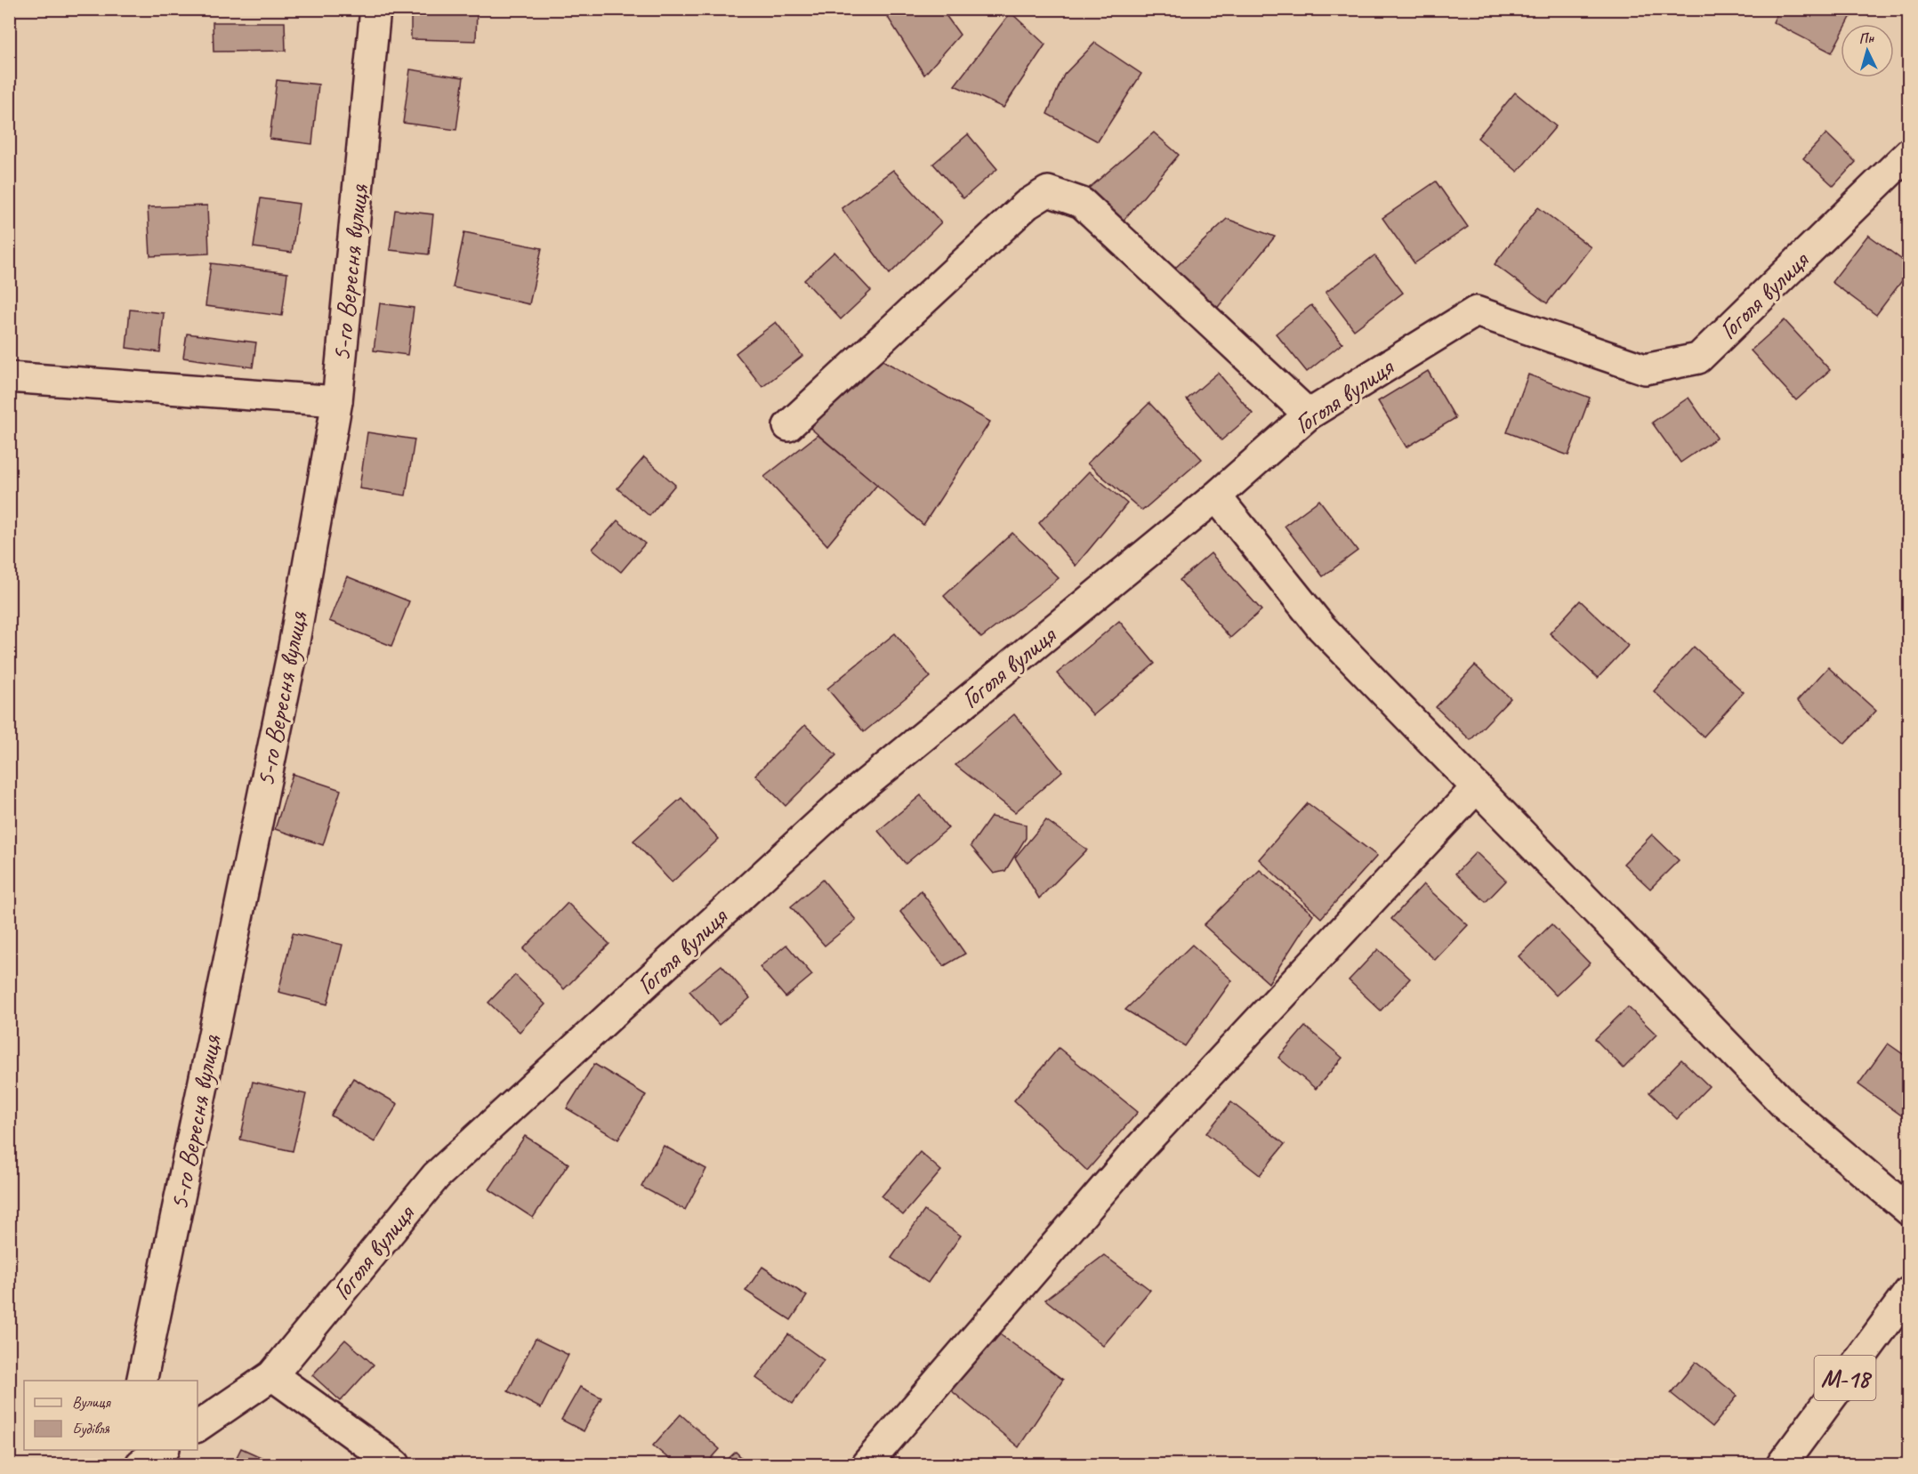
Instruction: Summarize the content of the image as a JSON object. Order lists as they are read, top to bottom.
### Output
{
  "streets": {
    "main road": ["5-го Вересня вулиця", "Гоголя вулиця", "М-18"]
  },
  "legend": ["Вулиця", "Будівля"],
  "north": "top"
}
